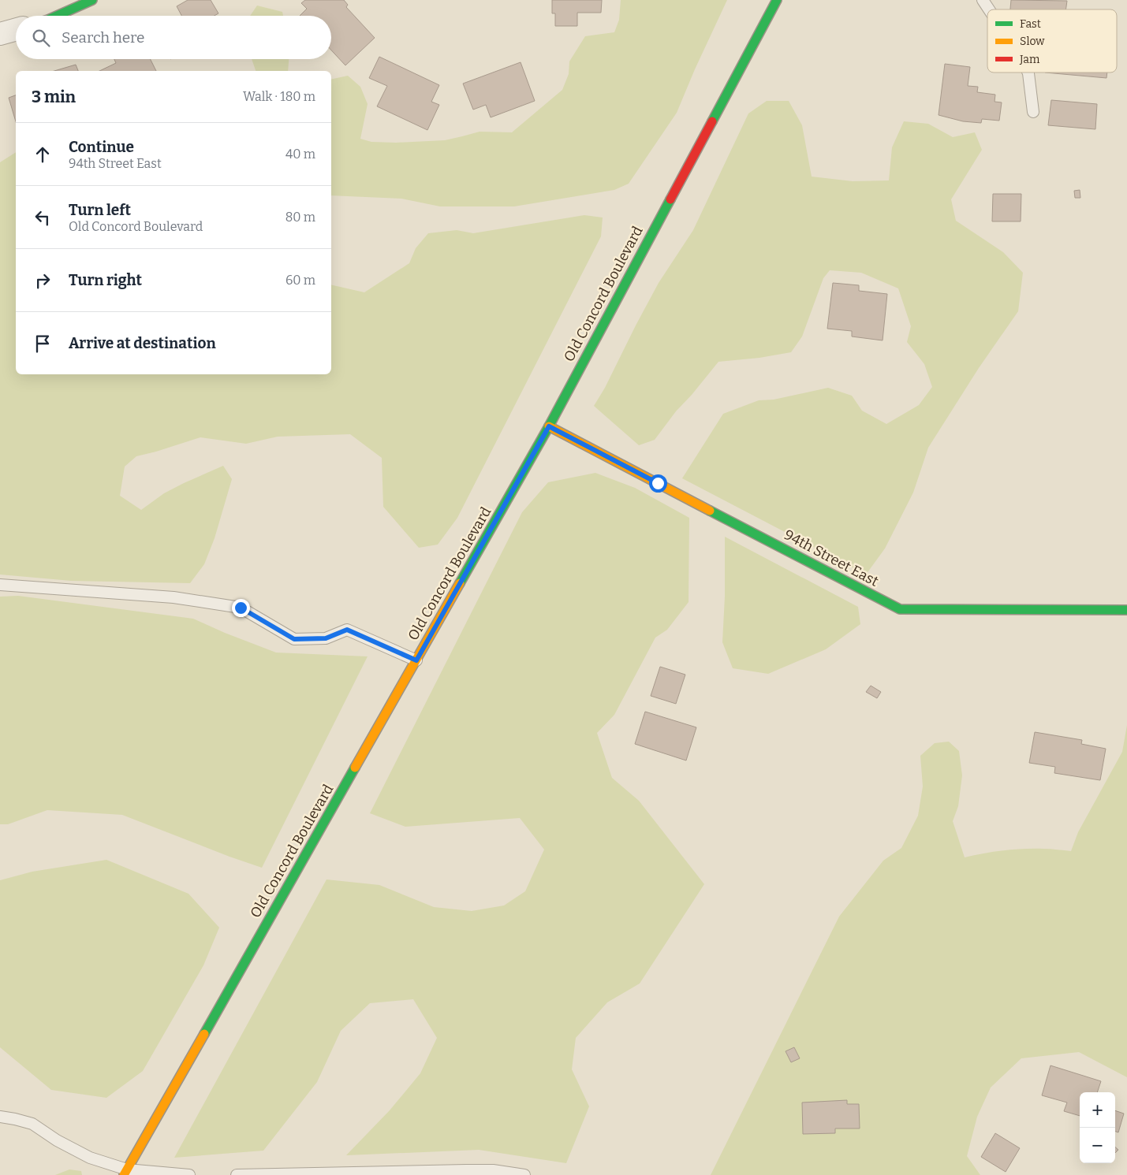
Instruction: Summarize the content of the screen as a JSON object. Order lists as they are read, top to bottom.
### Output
{
  "streets": {
    "street": ["Old Concord Boulevard", "94th Street East"]
  },
  "crossings": [
    ["Old Concord Boulevard", "94th Street East"]
  ],
  "legend": ["Fast", "Slow", "Jam"],
  "page": {
    "search": "Search here",
    "heading": ["3 min", "Walk · 180 m"],
    "list": [
      ["Continue", "94th Street East", "40 m"],
      ["Turn left", "Old Concord Boulevard", "80 m"],
      ["Turn right", "60 m"],
      "Arrive at destination"
    ],
    "map_buttons": ["+", "−"]
  }
}
